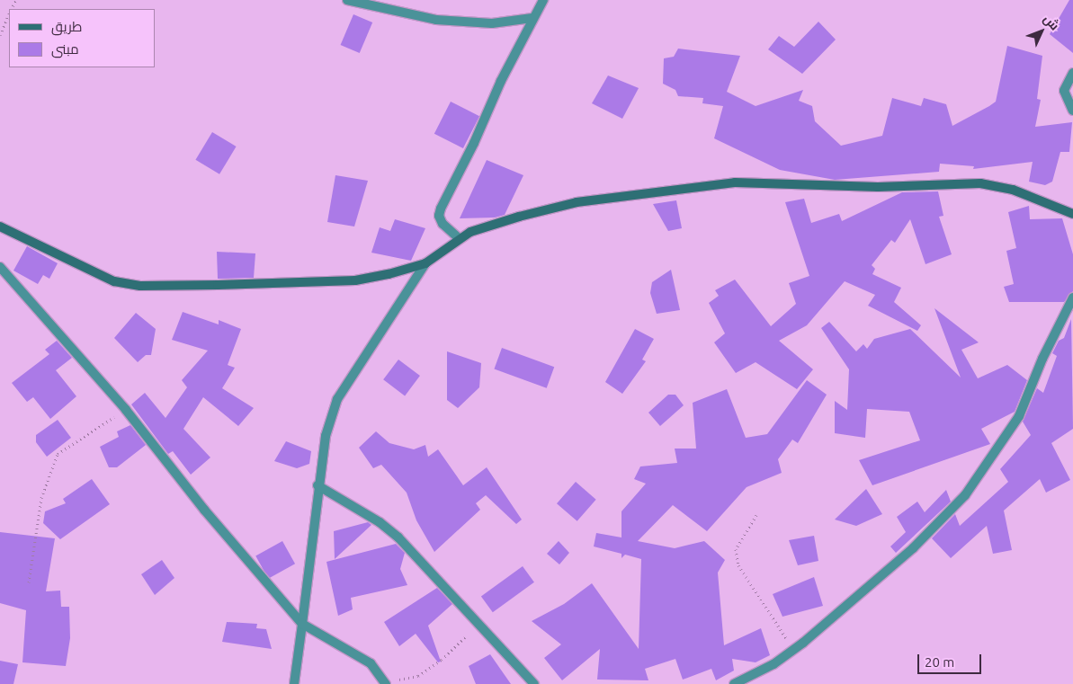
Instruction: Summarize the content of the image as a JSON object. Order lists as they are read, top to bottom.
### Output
{
  "legend": ["طريق", "مبنى"],
  "scale_bar": "20 m",
  "north": "top right"
}
